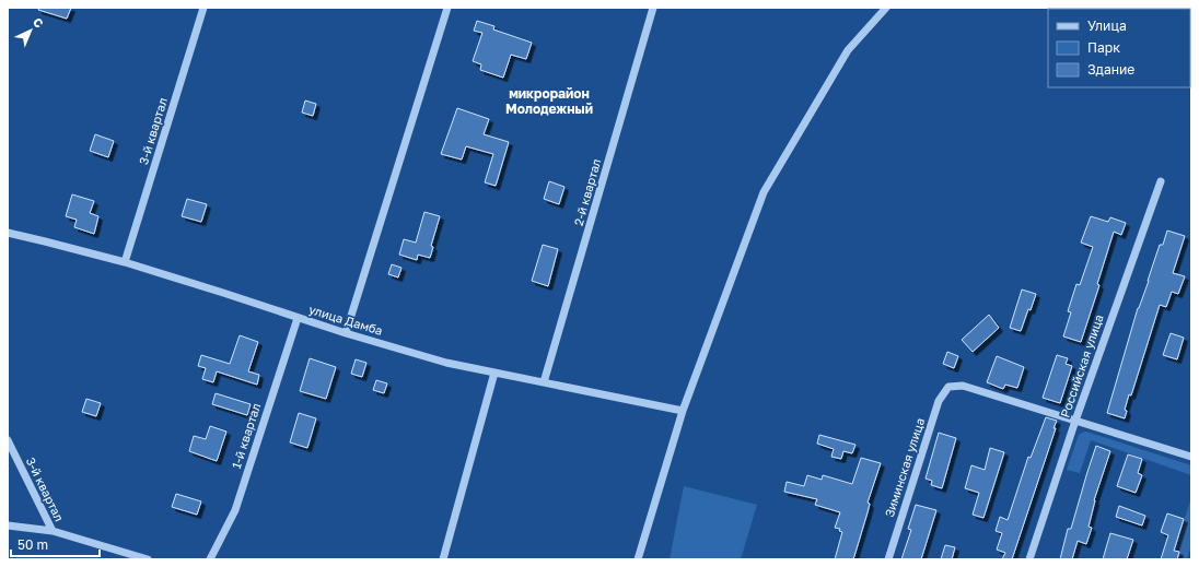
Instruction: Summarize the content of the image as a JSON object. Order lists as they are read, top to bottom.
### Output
{
  "streets": {
    "street": [
      "3-й квартал",
      "2-й квартал",
      "улица Дамба",
      "Российская улица",
      "1-й квартал",
      "Зиминская улица"
    ]
  },
  "crossings": [
    ["3-й квартал", "улица Дамба"],
    ["2-й квартал", "улица Дамба"],
    ["улица Дамба", "1-й квартал"],
    ["Российская улица", "Зиминская улица"]
  ],
  "districts": ["микрорайон Молодежный"],
  "legend": ["Улица", "Парк", "Здание"],
  "scale_bar": "50 m",
  "north": "top right"
}
